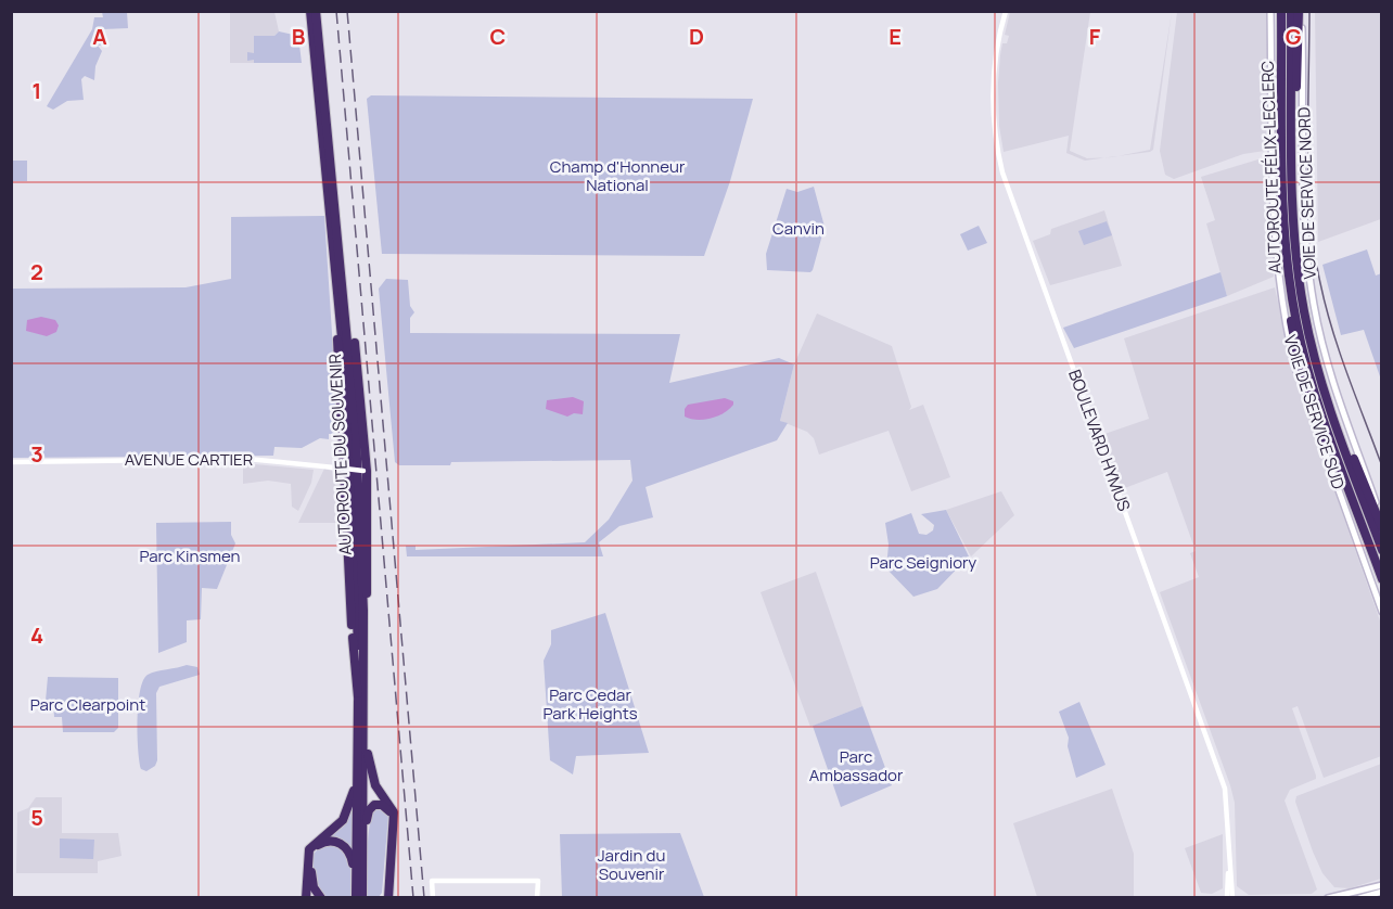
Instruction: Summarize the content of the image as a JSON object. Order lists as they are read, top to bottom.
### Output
{
  "streets": {
    "highway": ["AUTOROUTE FÉLIX-LECLERC", "AUTOROUTE DU SOUVENIR"],
    "main road": ["VOIE DE SERVICE NORD", "VOIE DE SERVICE SUD"],
    "street": ["BOULEVARD HYMUS", "AVENUE CARTIER"]
  },
  "parks": [
    "Champ d'Honneur National",
    "Canvin",
    "Parc Kinsmen",
    "Parc Seigniory",
    "Parc Cedar Park Heights",
    "Parc Clearpoint",
    "Parc Ambassador",
    "Jardin du Souvenir"
  ],
  "grid": {
    "columns": [
      "A",
      "B",
      "C",
      "D",
      "E",
      "F",
      "G"
    ],
    "rows": [
      "1",
      "2",
      "3",
      "4",
      "5"
    ]
  }
}
